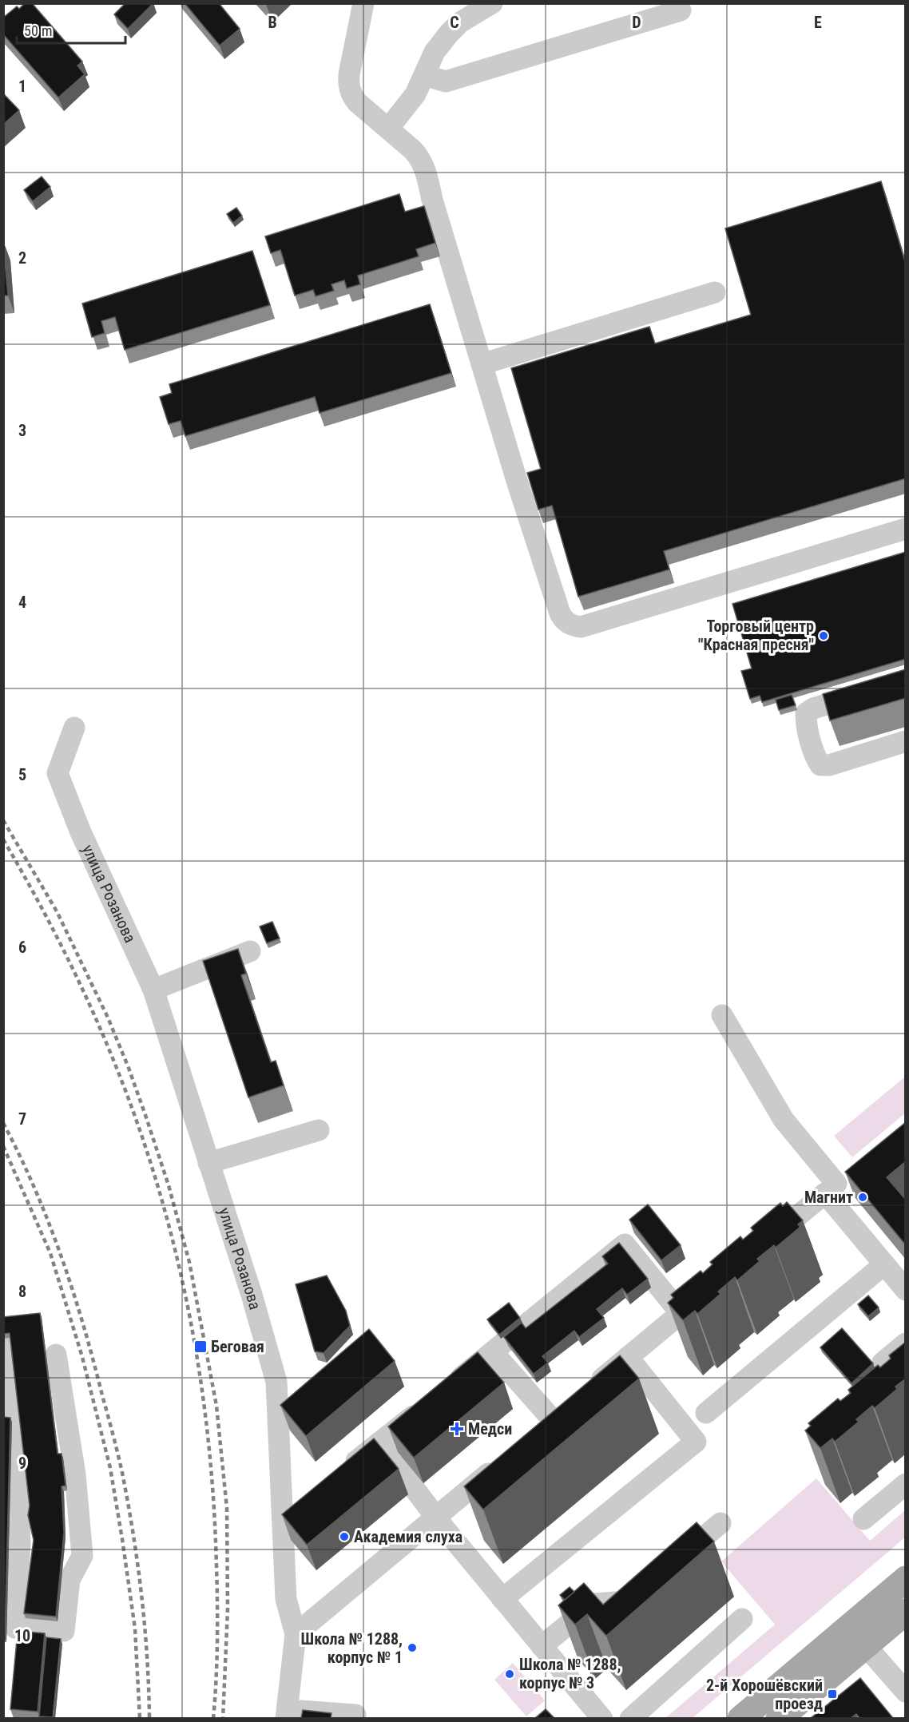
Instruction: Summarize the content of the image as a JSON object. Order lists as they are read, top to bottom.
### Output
{
  "streets": {
    "street": ["улица Розанова"]
  },
  "places": {
    "other": [
      "Торговый центр \"Красная пресня\"",
      "Магнит",
      "Академия слуха",
      "Школа № 1288, корпус № 1",
      "Школа № 1288, корпус № 3"
    ],
    "transit": ["Беговая", "2-й Хорошёвский проезд"],
    "health": ["Медси"]
  },
  "scale_bar": "50 m",
  "grid": {
    "columns": [
      "B",
      "C",
      "D",
      "E"
    ],
    "rows": [
      "1",
      "2",
      "3",
      "4",
      "5",
      "6",
      "7",
      "8",
      "9",
      "10"
    ]
  }
}
